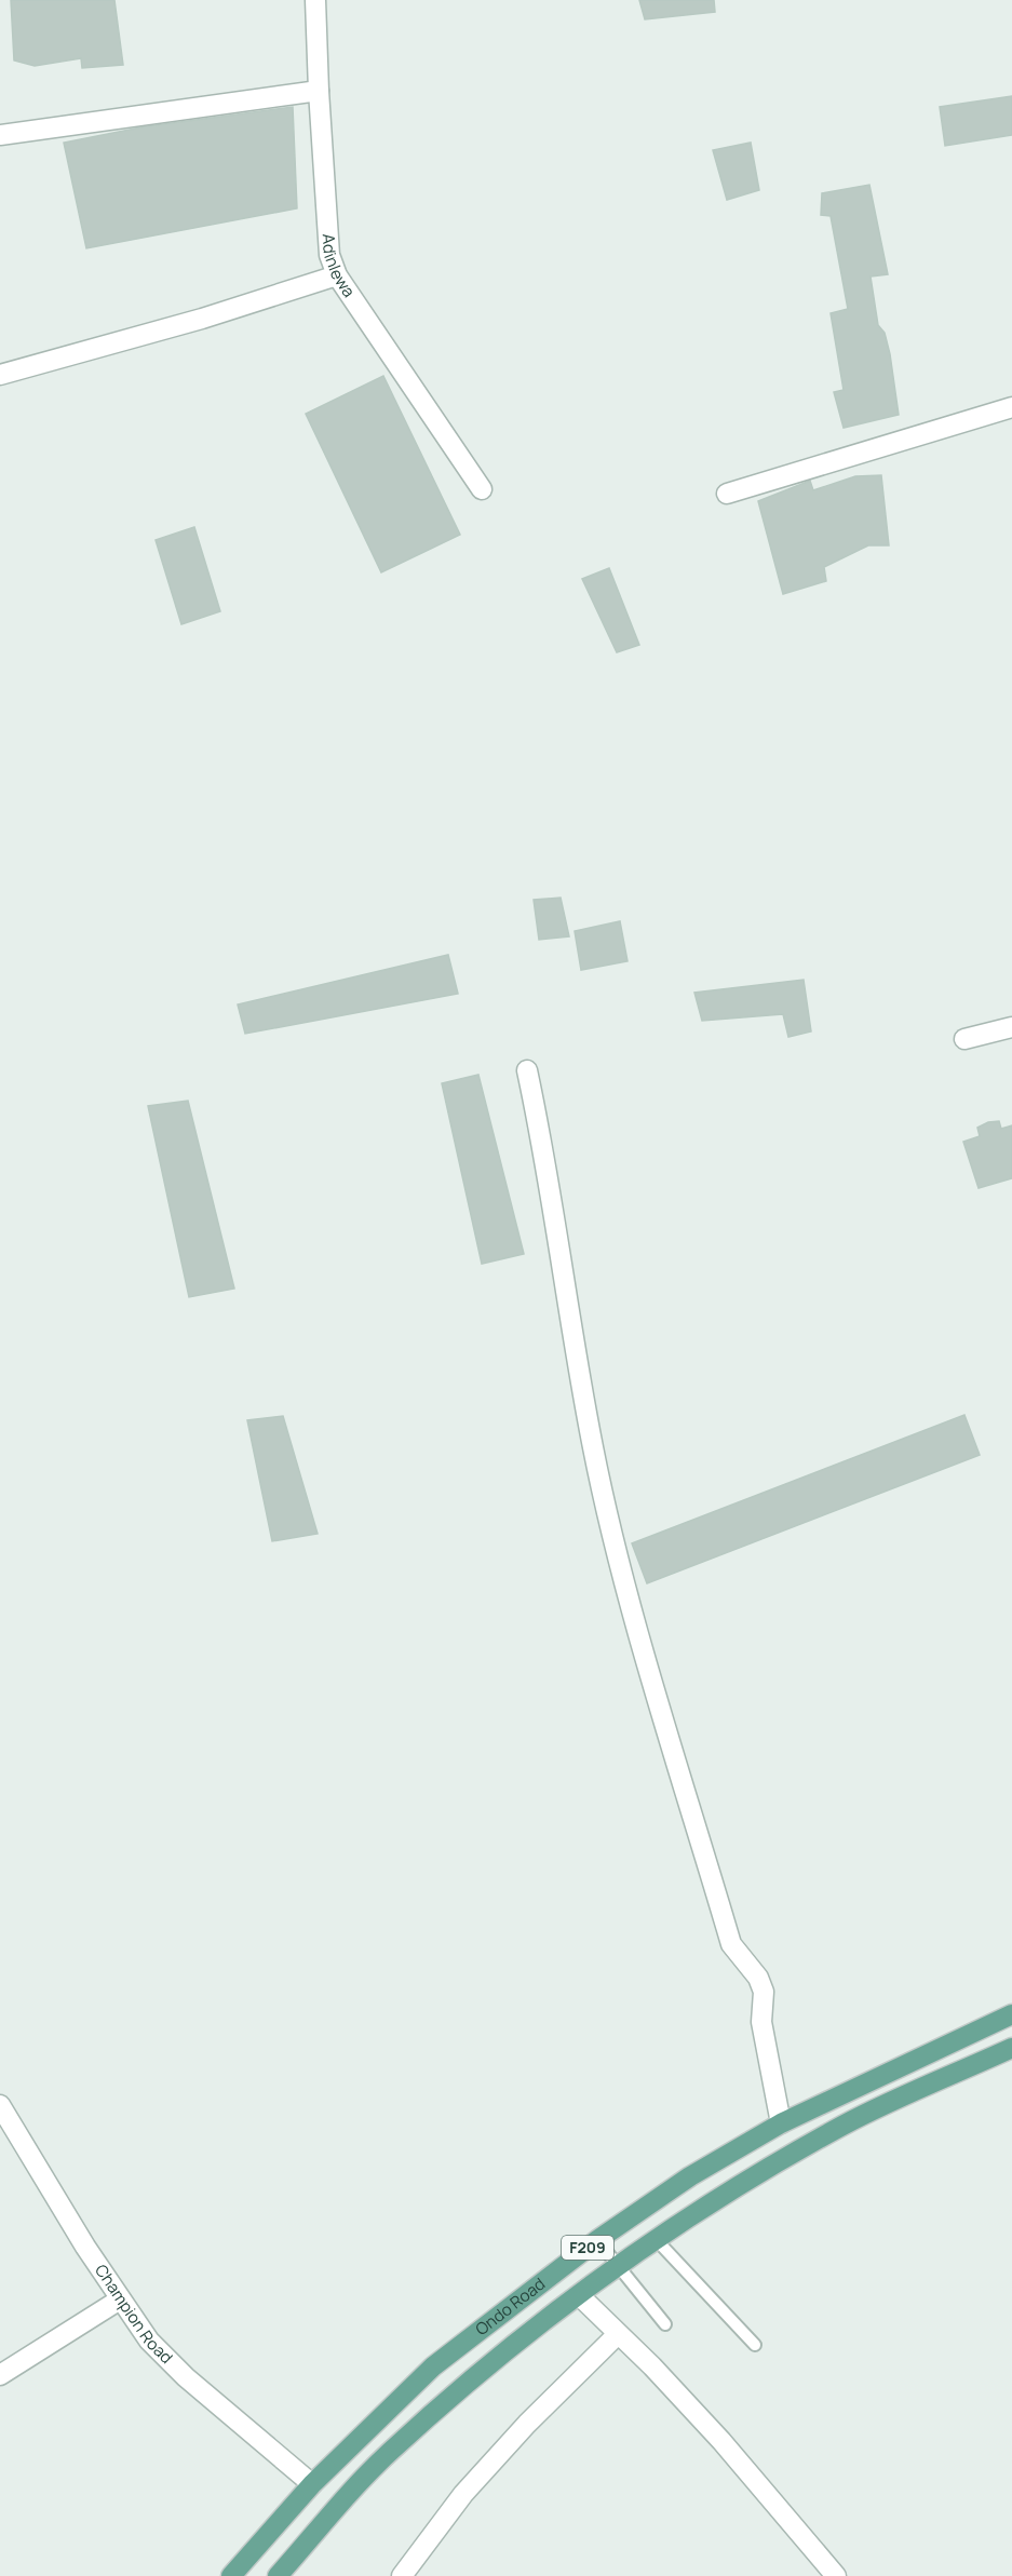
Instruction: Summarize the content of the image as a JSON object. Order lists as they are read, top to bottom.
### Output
{
  "streets": {
    "main road": ["F209", "Ondo Road"],
    "street": ["Adinlewa", "Champion Road"]
  },
  "crossings": [
    ["Ondo Road", "Champion Road"]
  ]
}
